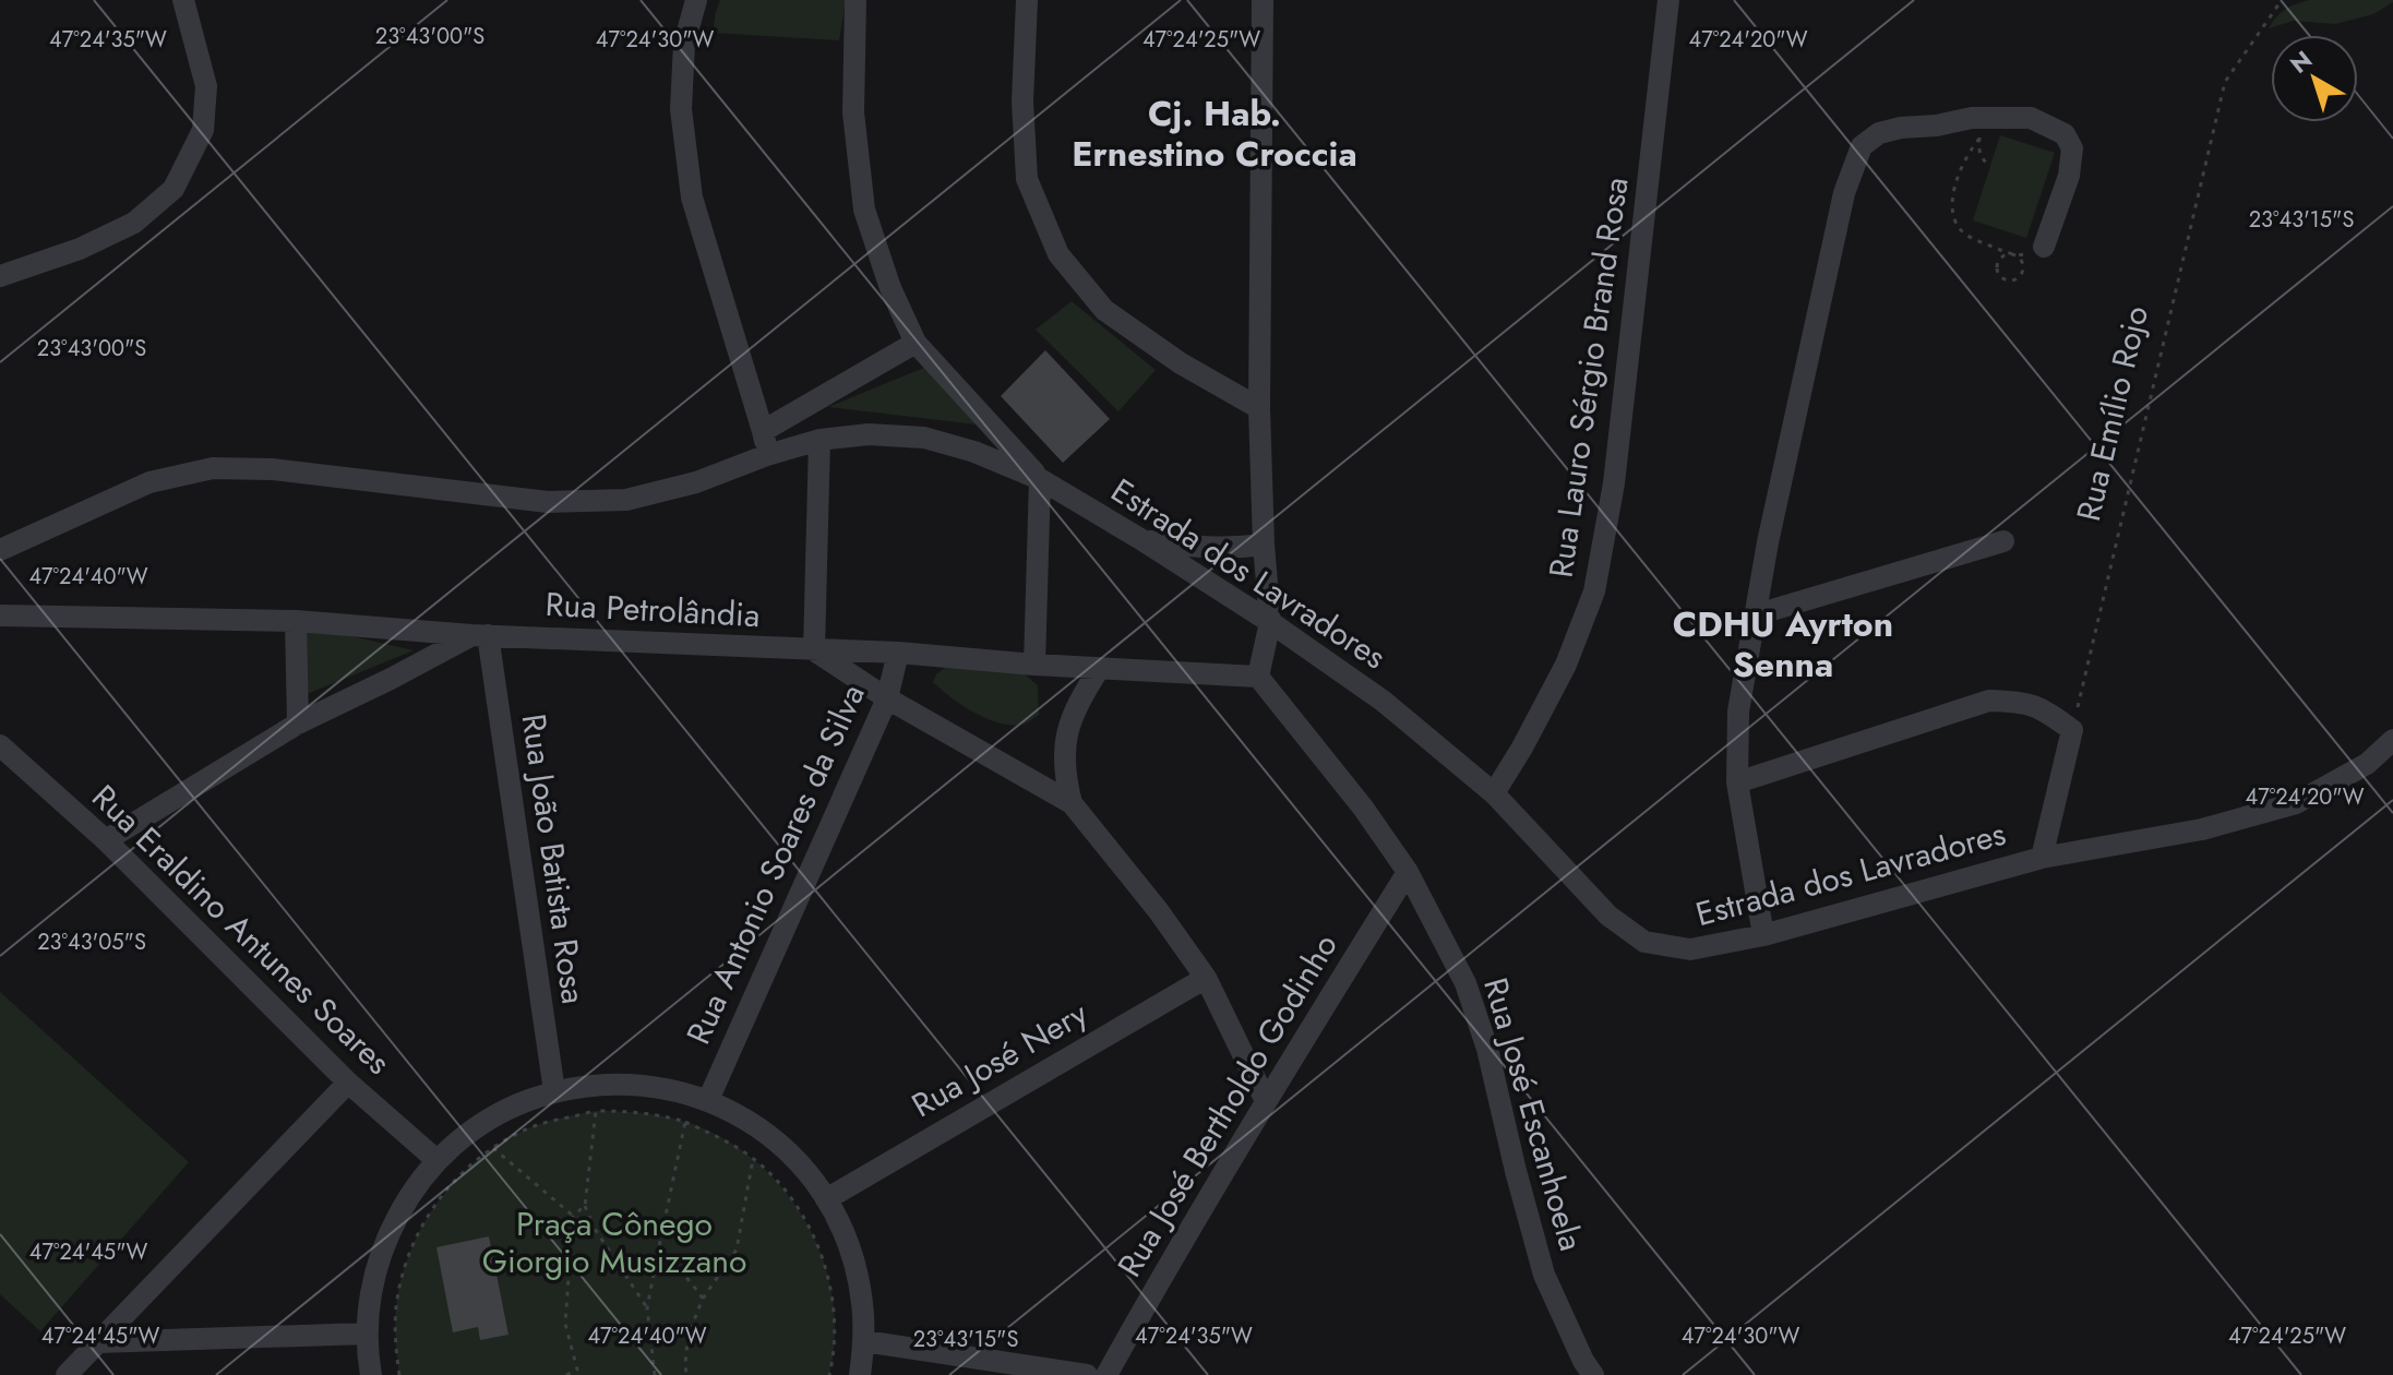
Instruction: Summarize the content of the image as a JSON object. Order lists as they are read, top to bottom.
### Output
{
  "streets": {
    "street": [
      "Rua Lauro Sérgio Brand Rosa",
      "Estrada dos Lavradores",
      "Rua Petrolândia",
      "Rua João Batista Rosa",
      "Rua Antonio Soares da Silva",
      "Rua Eraldino Antunes Soares",
      "Rua José Nery",
      "Rua José Bertholdo Godinho",
      "Rua José Escanhoela"
    ],
    "path": ["Rua Emílio Rojo"]
  },
  "crossings": [
    ["Rua Lauro Sérgio Brand Rosa", "Estrada dos Lavradores"],
    ["Rua Petrolândia", "Rua João Batista Rosa"],
    ["Rua Petrolândia", "Rua Antonio Soares da Silva"],
    ["Rua Petrolândia", "Rua José Escanhoela"],
    ["Rua José Bertholdo Godinho", "Rua José Escanhoela"]
  ],
  "districts": ["Cj. Hab. Ernestino Croccia", "CDHU Ayrton Senna"],
  "parks": ["Praça Cônego Giorgio Musizzano"],
  "north": "top left",
  "coordinates": [
    "23°43'00\"S",
    "47°24'25\"W",
    "47°24'35\"W",
    "47°24'30\"W",
    "47°24'20\"W",
    "23°43'15\"S",
    "47°24'40\"W",
    "23°43'05\"S",
    "47°24'45\"W"
  ]
}
